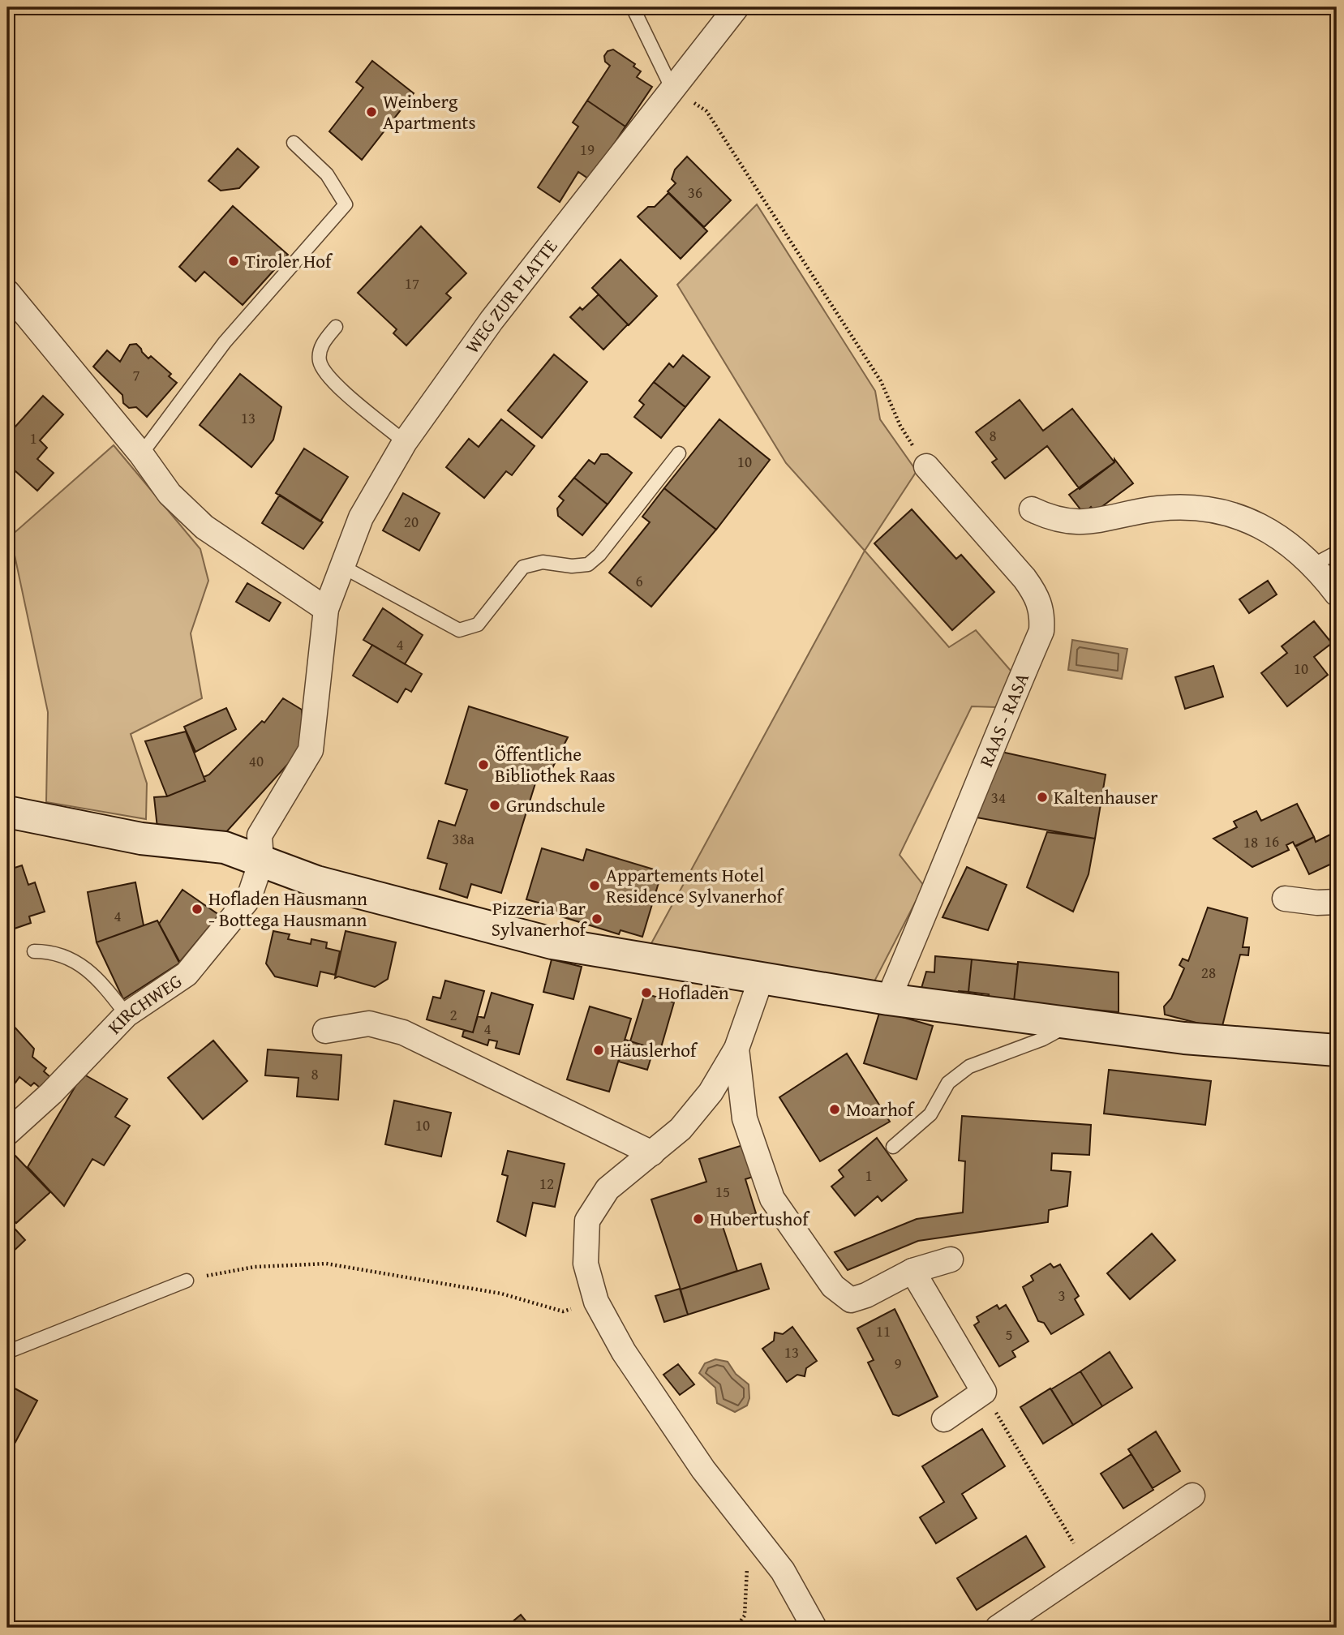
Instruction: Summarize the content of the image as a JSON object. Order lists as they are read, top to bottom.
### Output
{
  "streets": {
    "street": ["WEG ZUR PLATTE", "RAAS - RASA", "KIRCHWEG"]
  },
  "crossings": [
    ["WEG ZUR PLATTE", "KIRCHWEG"]
  ],
  "places": [
    "Weinberg Apartments",
    "Tiroler Hof",
    "Öffentliche Bibliothek Raas",
    "Kaltenhauser",
    "Grundschule",
    "Appartements Hotel Residence Sylvanerhof",
    "Hofladen Hausmann - Bottega Hausmann",
    "Pizzeria Bar Sylvanerhof",
    "Hofladen",
    "Häuslerhof",
    "Moarhof",
    "Hubertushof"
  ],
  "house_numbers": [
    "19",
    "36",
    "17",
    "7",
    "13",
    "8",
    "1",
    "10",
    "20",
    "6",
    "4",
    "10",
    "40",
    "34",
    "38a",
    "16",
    "18",
    "4",
    "28",
    "2",
    "4",
    "8",
    "10",
    "1",
    "12",
    "15",
    "3",
    "11",
    "5",
    "13",
    "9"
  ]
}
